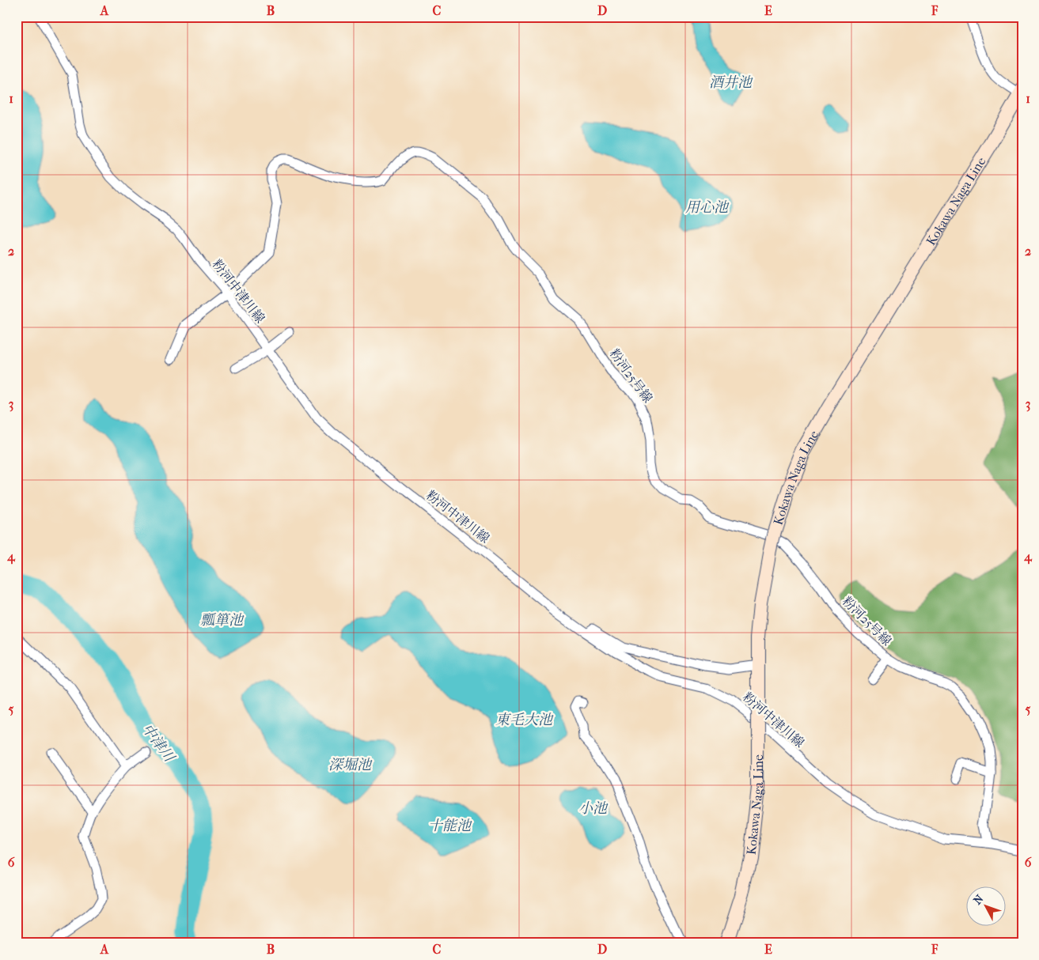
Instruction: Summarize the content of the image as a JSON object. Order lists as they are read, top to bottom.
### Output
{
  "streets": {
    "main road": ["Kokawa Naga Line"],
    "street": ["粉河中津川線", "粉河25号線"]
  },
  "crossings": [
    ["粉河中津川線", "粉河25号線"]
  ],
  "water": [
    "酒井池",
    "用心池",
    "瓢箪池",
    "東毛大池",
    "中津川",
    "深堀池",
    "小池",
    "十能池"
  ],
  "north": "top left",
  "grid": {
    "columns": [
      "A",
      "B",
      "C",
      "D",
      "E",
      "F"
    ],
    "rows": [
      "1",
      "2",
      "3",
      "4",
      "5",
      "6"
    ]
  }
}
